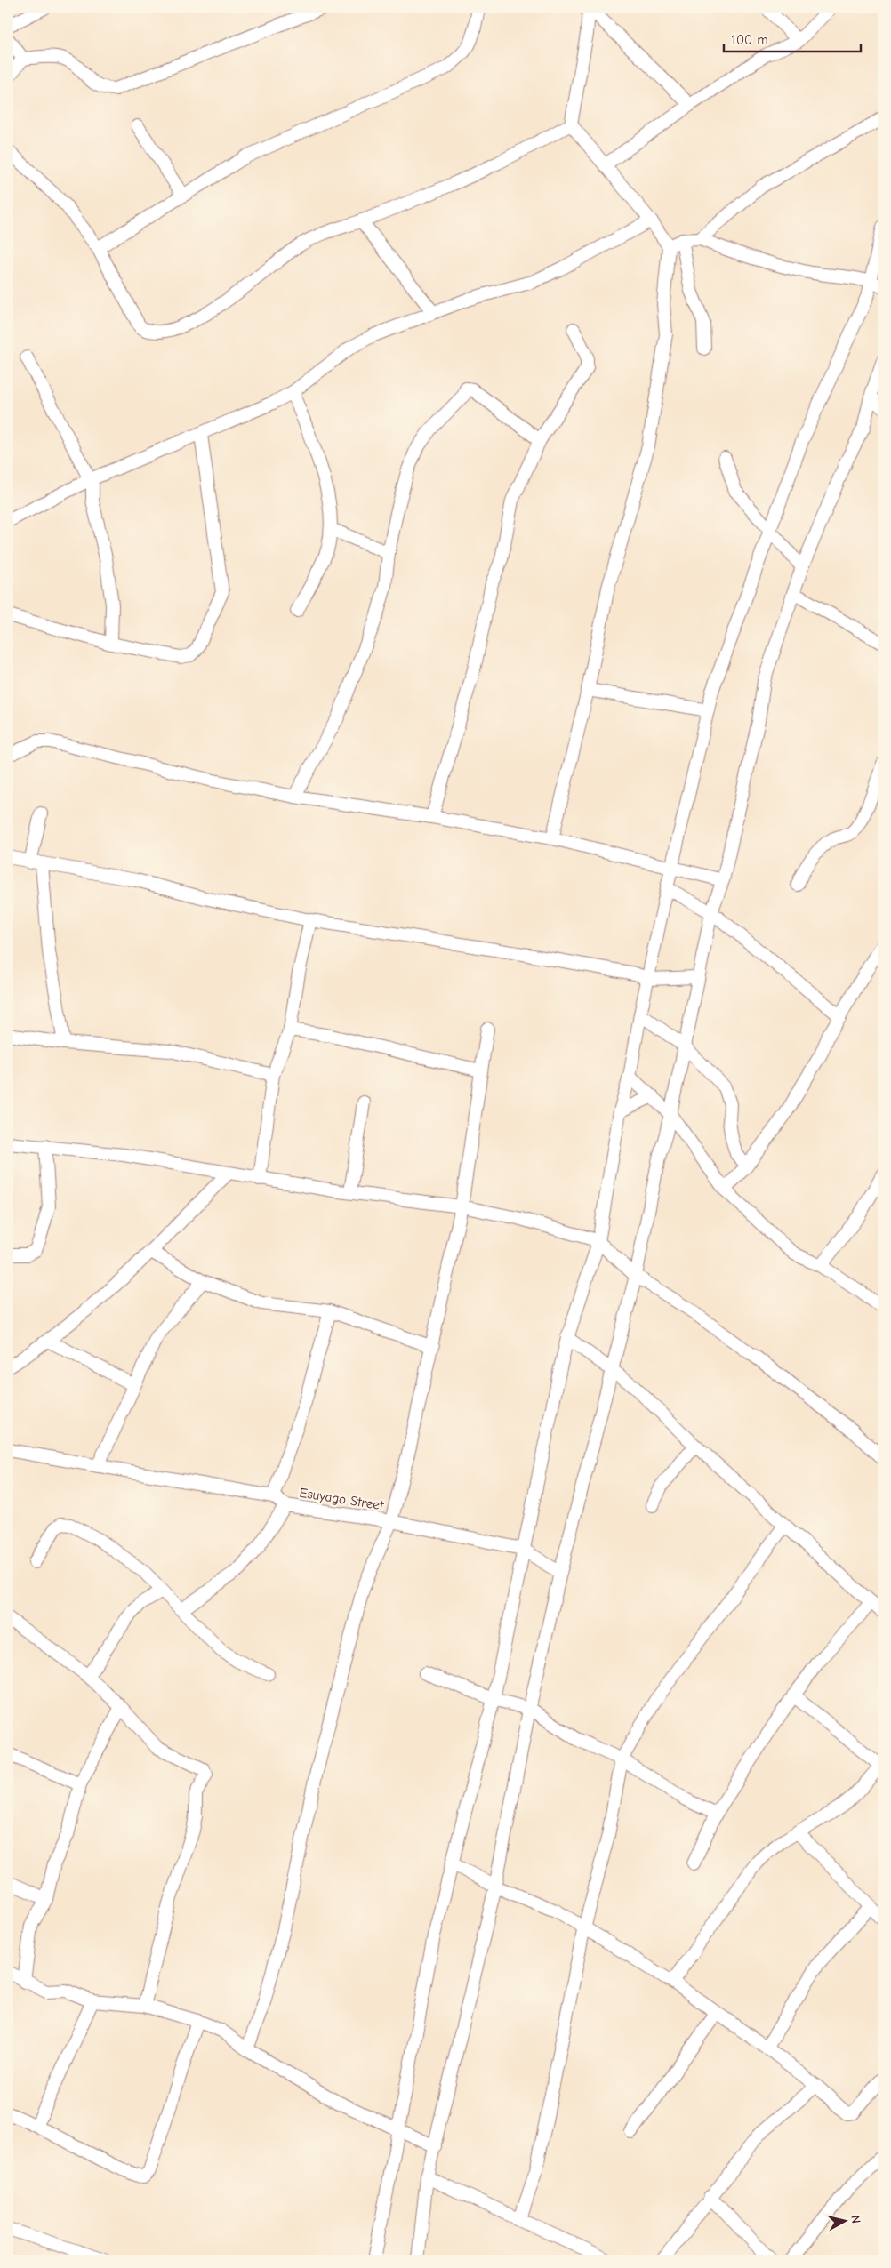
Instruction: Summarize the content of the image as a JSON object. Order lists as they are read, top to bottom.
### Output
{
  "streets": {
    "street": ["Esuyago Street"]
  },
  "scale_bar": "100 m",
  "north": "right"
}
